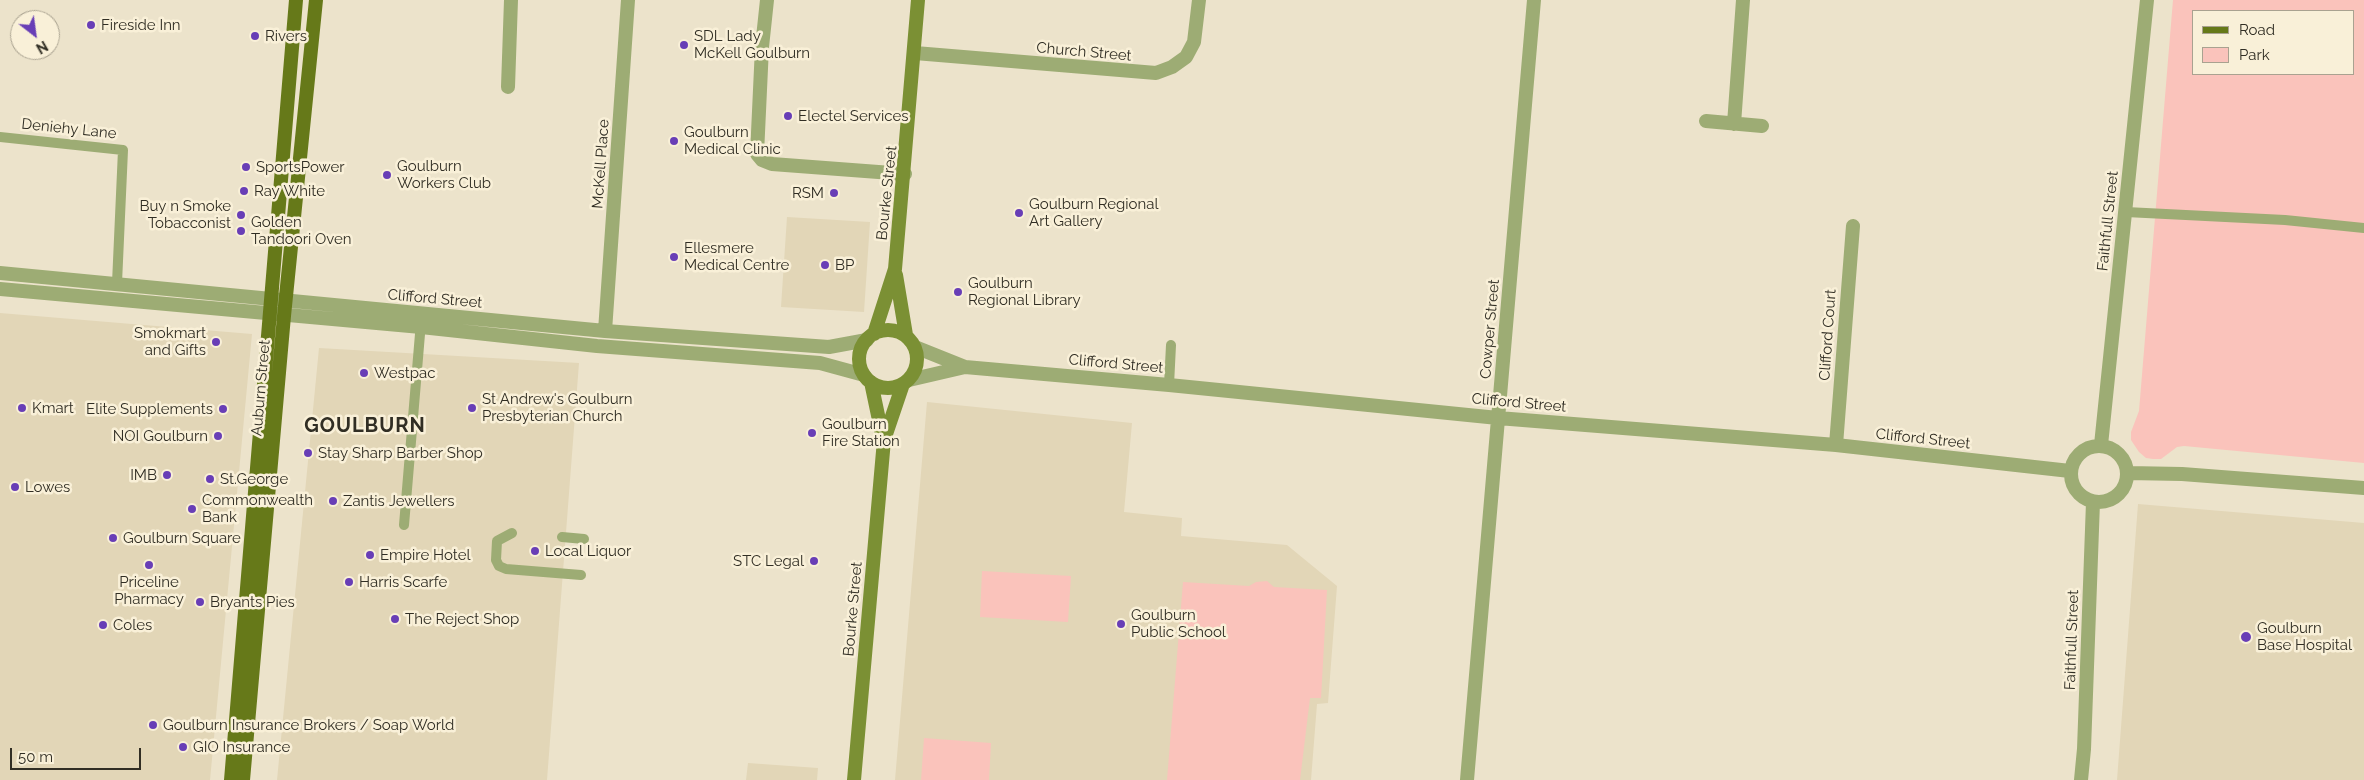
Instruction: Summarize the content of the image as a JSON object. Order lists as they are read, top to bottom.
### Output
{
  "streets": {
    "main road": ["Bourke Street", "Auburn Street"],
    "street": [
      "Church Street",
      "McKell Place",
      "Faithfull Street",
      "Clifford Street",
      "Cowper Street",
      "Clifford Court"
    ],
    "lane": ["Deniehy Lane"]
  },
  "crossings": [
    ["Church Street", "Bourke Street"],
    ["Deniehy Lane", "Clifford Street"],
    ["McKell Place", "Clifford Street"],
    ["Bourke Street", "Clifford Street"],
    ["Faithfull Street", "Clifford Street"],
    ["Clifford Street", "Cowper Street"],
    ["Clifford Street", "Clifford Court"],
    ["Clifford Street", "Auburn Street"]
  ],
  "districts": ["GOULBURN"],
  "places": [
    "Fireside Inn",
    "Rivers",
    "SDL Lady McKell Goulburn",
    "Electel Services",
    "Goulburn Medical Clinic",
    "SportsPower",
    "Goulburn Workers Club",
    "Ray White",
    "RSM",
    "Goulburn Regional Art Gallery",
    "Buy n Smoke Tobacconist",
    "Golden Tandoori Oven",
    "Ellesmere Medical Centre",
    "BP",
    "Goulburn Regional Library",
    "Smokmart and Gifts",
    "Westpac",
    "Kmart",
    "St Andrew's Goulburn Presbyterian Church",
    "Elite Supplements",
    "Goulburn Fire Station",
    "NOI Goulburn",
    "Stay Sharp Barber Shop",
    "IMB",
    "St.George",
    "Lowes",
    "Zantis Jewellers",
    "Commonwealth Bank",
    "Goulburn Square",
    "Local Liquor",
    "Empire Hotel",
    "STC Legal",
    "Priceline Pharmacy",
    "Harris Scarfe",
    "Bryants Pies",
    "The Reject Shop",
    "Goulburn Public School",
    "Coles",
    "Goulburn Base Hospital",
    "Goulburn Insurance Brokers / Soap World",
    "GIO Insurance"
  ],
  "legend": ["Road", "Park"],
  "scale_bar": "50 m",
  "north": "bottom right"
}
